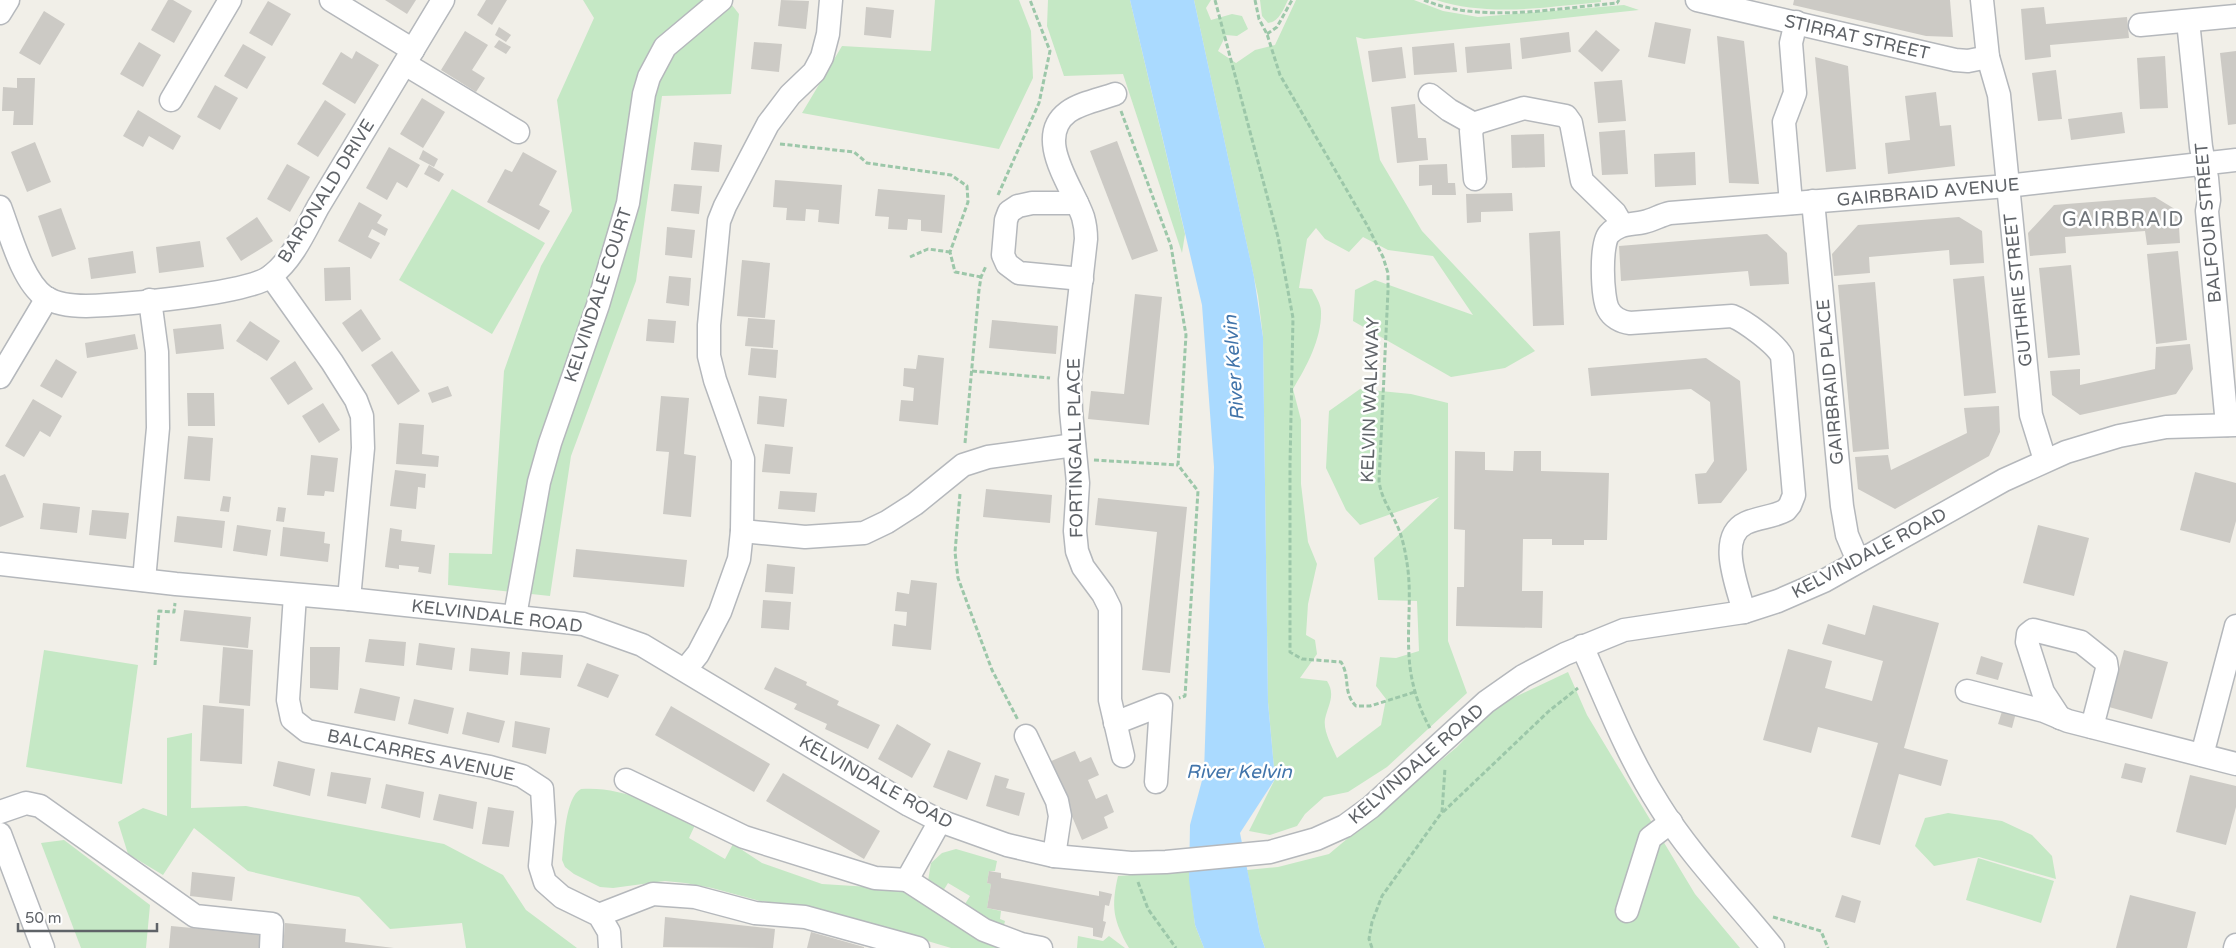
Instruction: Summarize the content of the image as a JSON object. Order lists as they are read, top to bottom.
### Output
{
  "streets": {
    "street": [
      "STIRRAT STREET",
      "BARONALD DRIVE",
      "GAIRBRAID AVENUE",
      "BALFOUR STREET",
      "GUTHRIE STREET",
      "KELVINDALE COURT",
      "GAIRBRAID PLACE",
      "FORTINGALL PLACE",
      "KELVINDALE ROAD",
      "BALCARRES AVENUE"
    ],
    "path": ["KELVIN WALKWAY"]
  },
  "crossings": [
    ["STIRRAT STREET", "GUTHRIE STREET"],
    ["STIRRAT STREET", "GAIRBRAID PLACE"],
    ["GAIRBRAID AVENUE", "BALFOUR STREET"],
    ["GAIRBRAID AVENUE", "GUTHRIE STREET"],
    ["GAIRBRAID AVENUE", "GAIRBRAID PLACE"],
    ["BALFOUR STREET", "KELVINDALE ROAD"],
    ["GUTHRIE STREET", "KELVINDALE ROAD"],
    ["KELVINDALE COURT", "KELVINDALE ROAD"],
    ["GAIRBRAID PLACE", "KELVINDALE ROAD"],
    ["KELVIN WALKWAY", "KELVINDALE ROAD"],
    ["KELVINDALE ROAD", "BALCARRES AVENUE"]
  ],
  "districts": ["GAIRBRAID"],
  "water": ["River Kelvin"],
  "scale_bar": "50 m"
}
